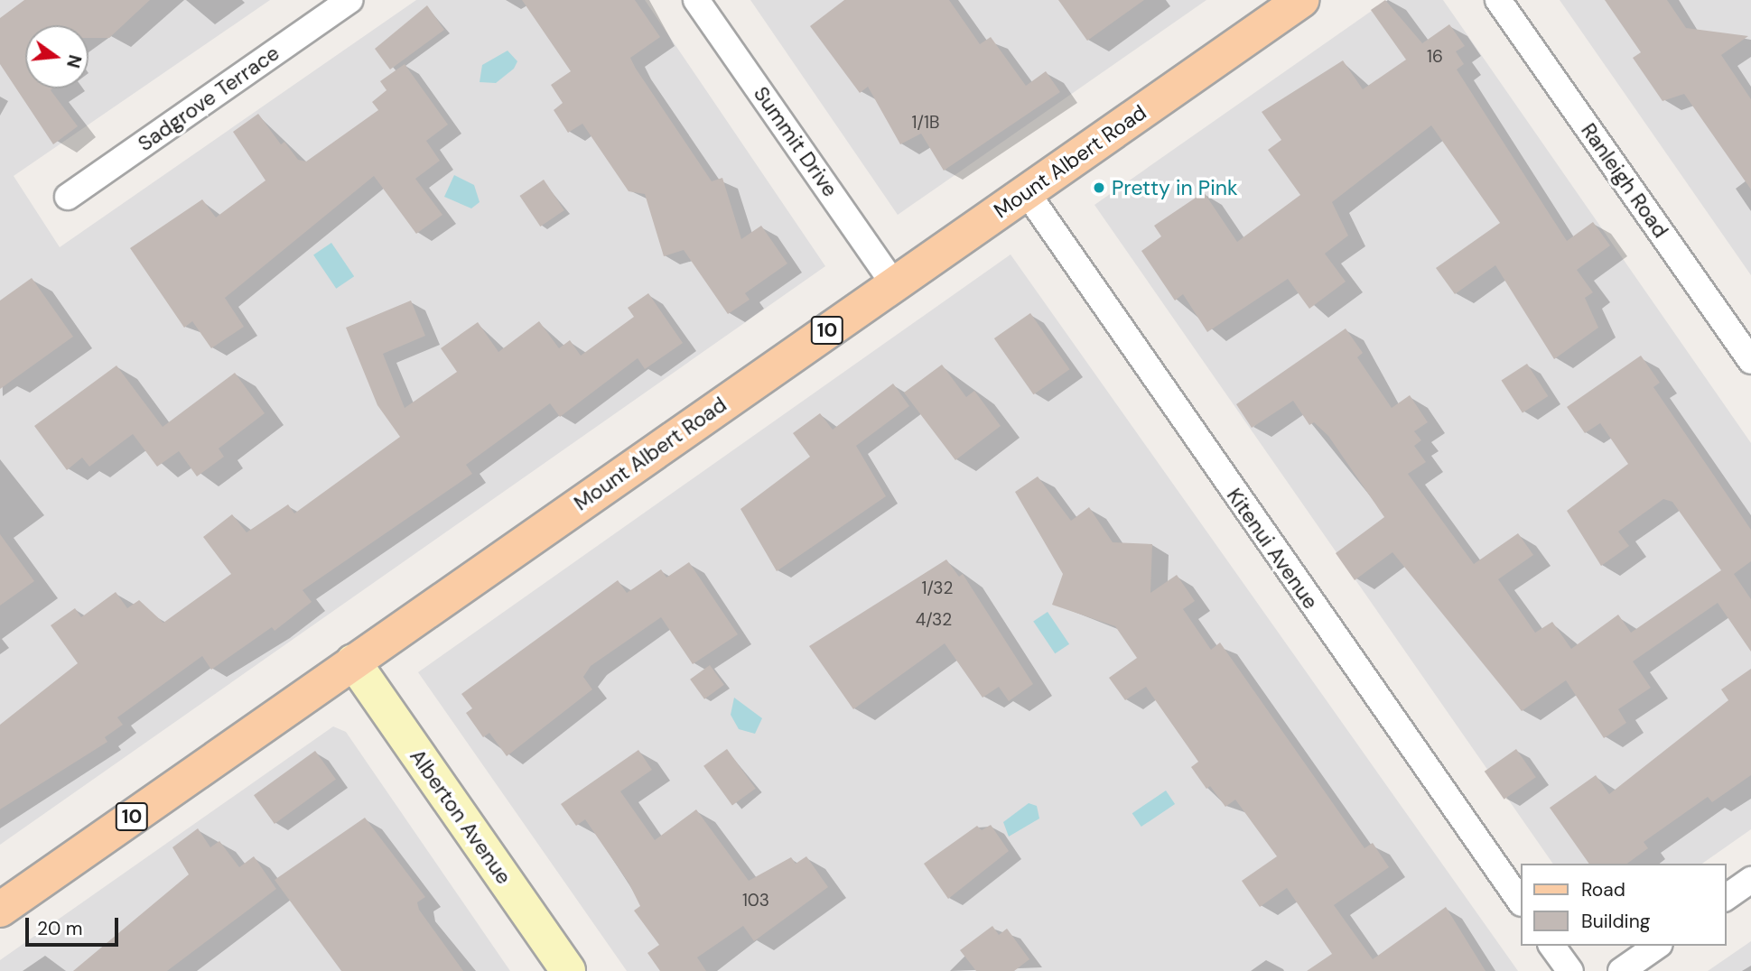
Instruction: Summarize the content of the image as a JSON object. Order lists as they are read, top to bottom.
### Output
{
  "streets": {
    "main road": ["Mount Albert Road", "10", "Alberton Avenue"],
    "street": [
      "Sadgrove Terrace",
      "Summit Drive",
      "Ranleigh Road",
      "Kitenui Avenue"
    ]
  },
  "crossings": [
    ["Summit Drive", "Mount Albert Road"],
    ["Mount Albert Road", "Kitenui Avenue"],
    ["Mount Albert Road", "Alberton Avenue"]
  ],
  "places": ["Pretty in Pink"],
  "house_numbers": [
    "16",
    "1/1B",
    "1/32",
    "4/32",
    "103"
  ],
  "legend": ["Road", "Building"],
  "scale_bar": "20 m",
  "north": "right"
}
